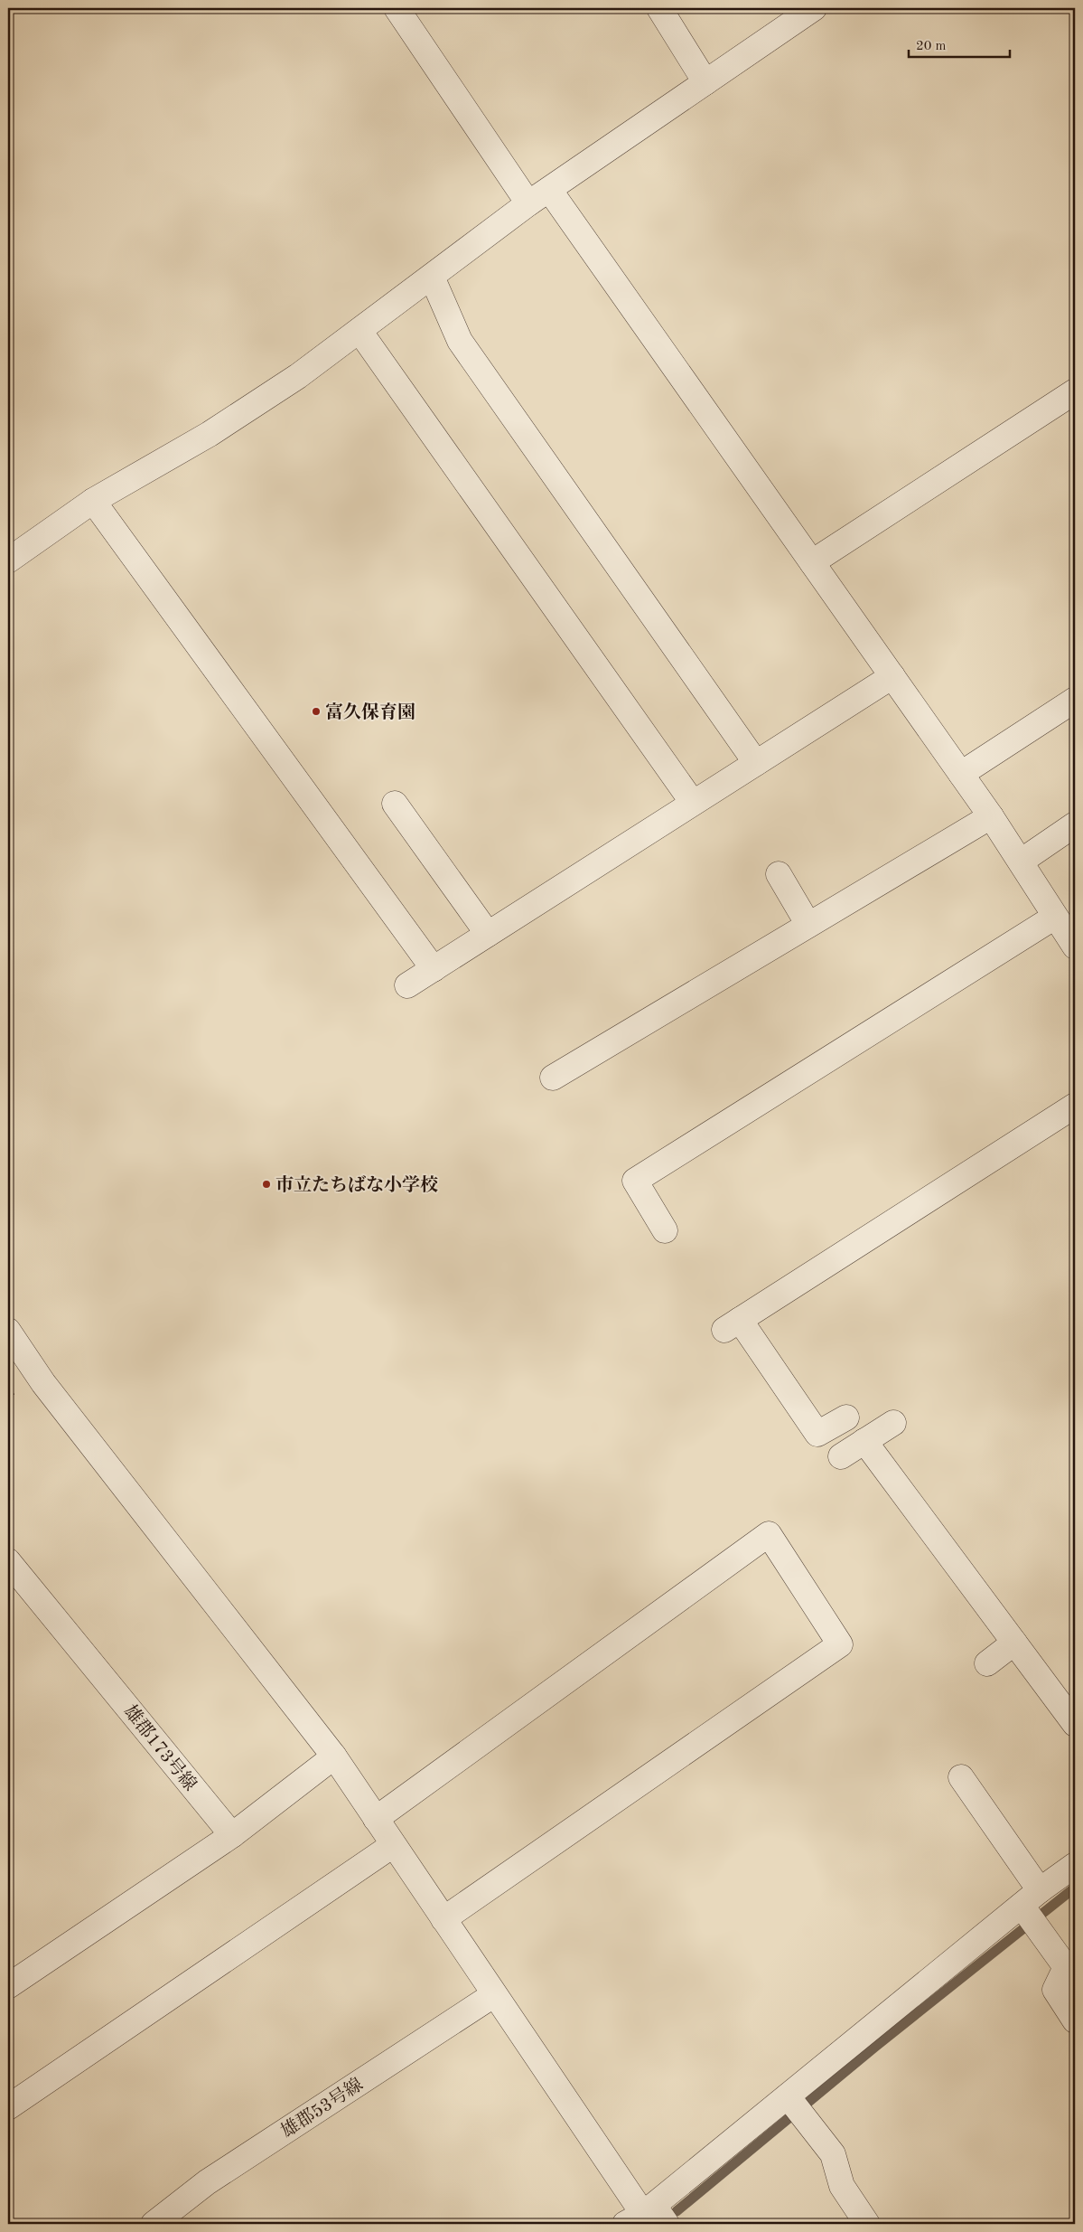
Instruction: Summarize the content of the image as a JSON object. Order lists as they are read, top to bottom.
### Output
{
  "streets": {
    "street": ["雄郡173号線", "雄郡53号線"]
  },
  "places": ["富久保育園", "市立たちばな小学校"],
  "scale_bar": "20 m"
}
